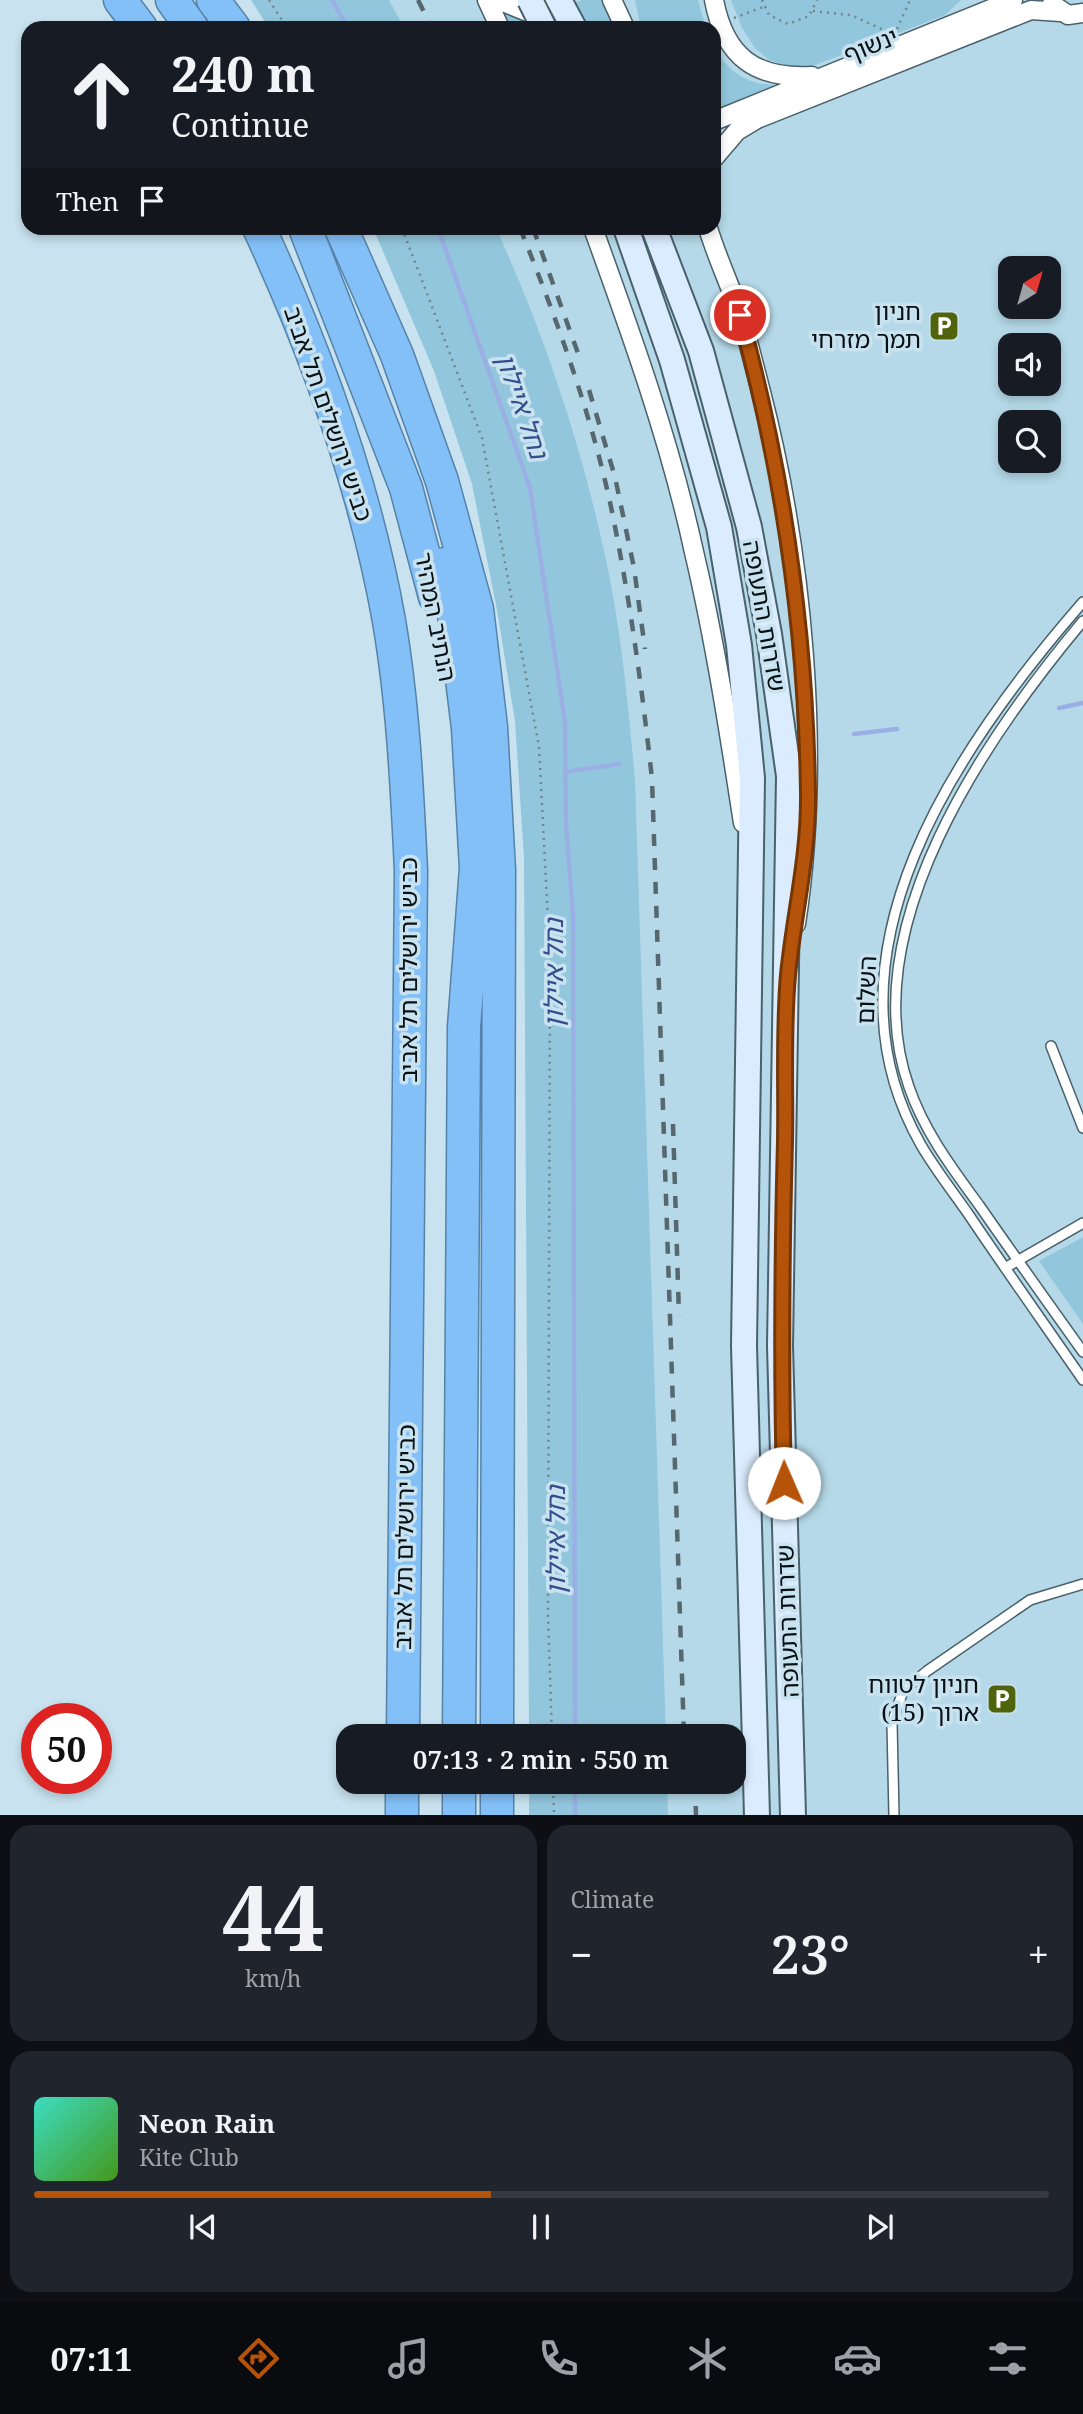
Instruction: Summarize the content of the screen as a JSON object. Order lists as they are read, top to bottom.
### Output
{
  "streets": {
    "highway": ["כביש ירושלים תל אביב", "הנתיב המהיר"],
    "main road": ["שדרות התעופה"],
    "street": ["ינשוף"],
    "lane": ["השלום"]
  },
  "water": ["נחל איילון"],
  "places": {
    "parking": ["חניון תמך מזרחי", "חניון לטווח ארוך (15)"]
  },
  "north": "top right",
  "page": {
    "turn": ["240 m", "Continue"],
    "then": "Then",
    "limit": "50",
    "trip": "07:13 · 2 min · 550 m",
    "tile": [
      ["44", "km/h"],
      "Climate"
    ],
    "heat": ["−", "23°", "+"],
    "song": ["Neon Rain", "Kite Club"],
    "tabs": "07:11"
  }
}
